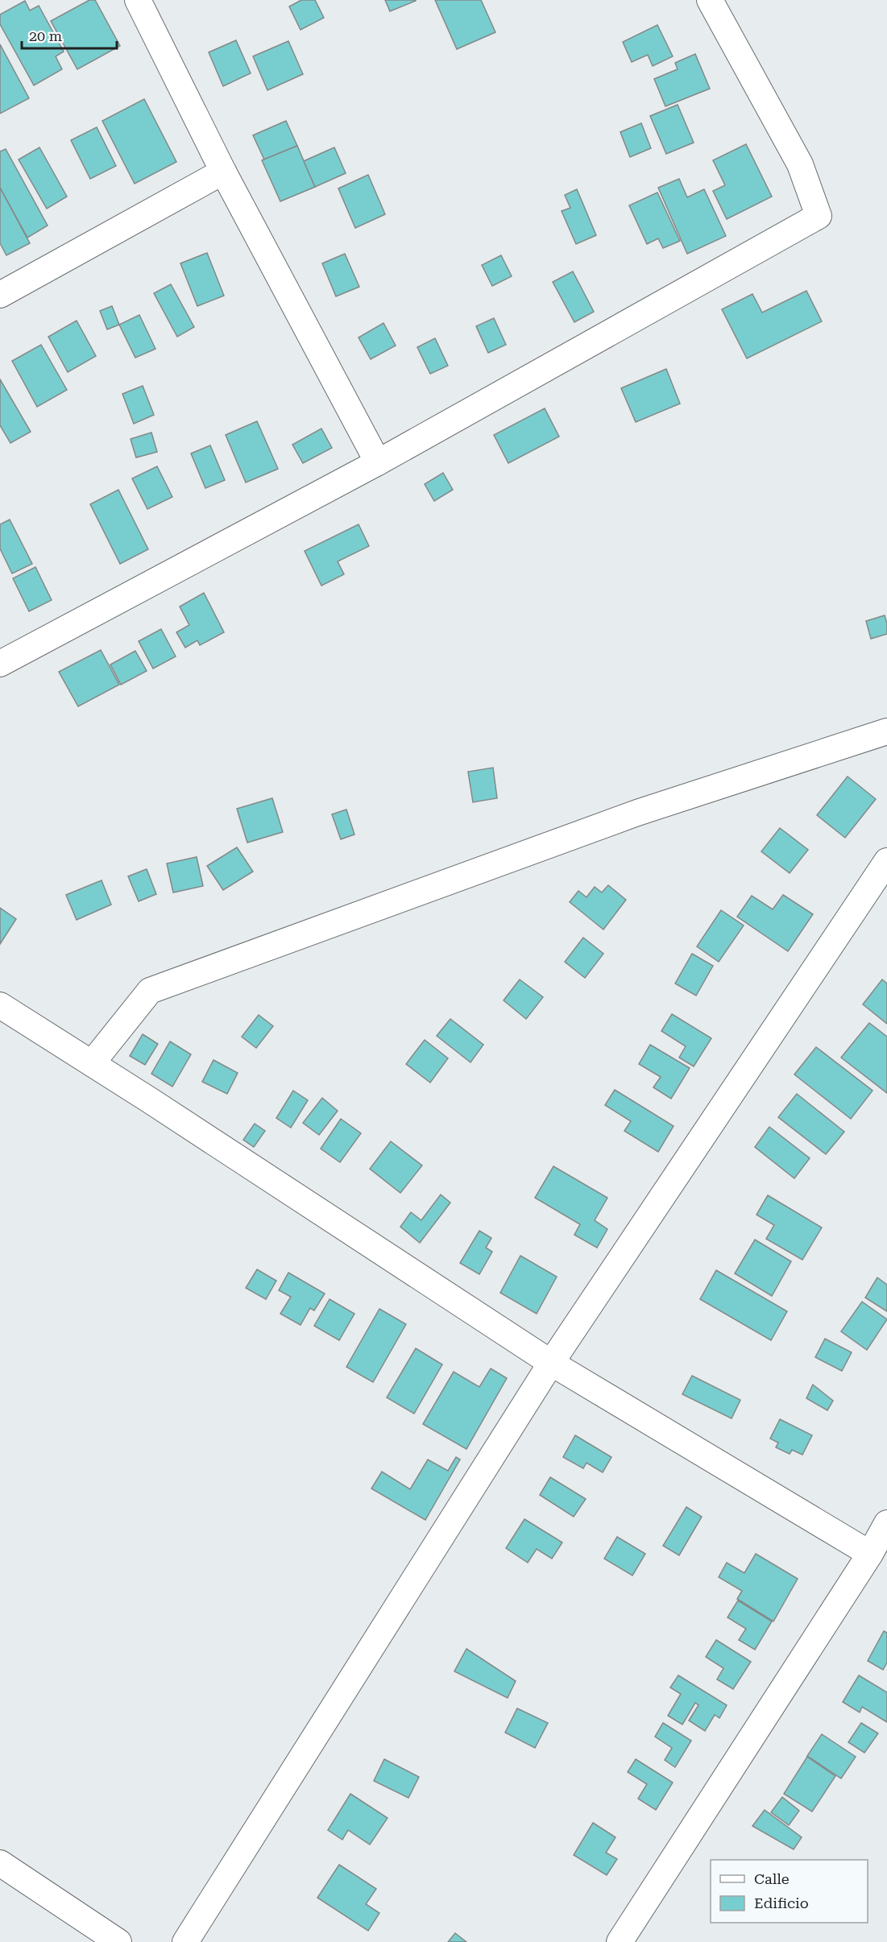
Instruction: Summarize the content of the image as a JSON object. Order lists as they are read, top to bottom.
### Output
{
  "legend": ["Calle", "Edificio"],
  "scale_bar": "20 m"
}
